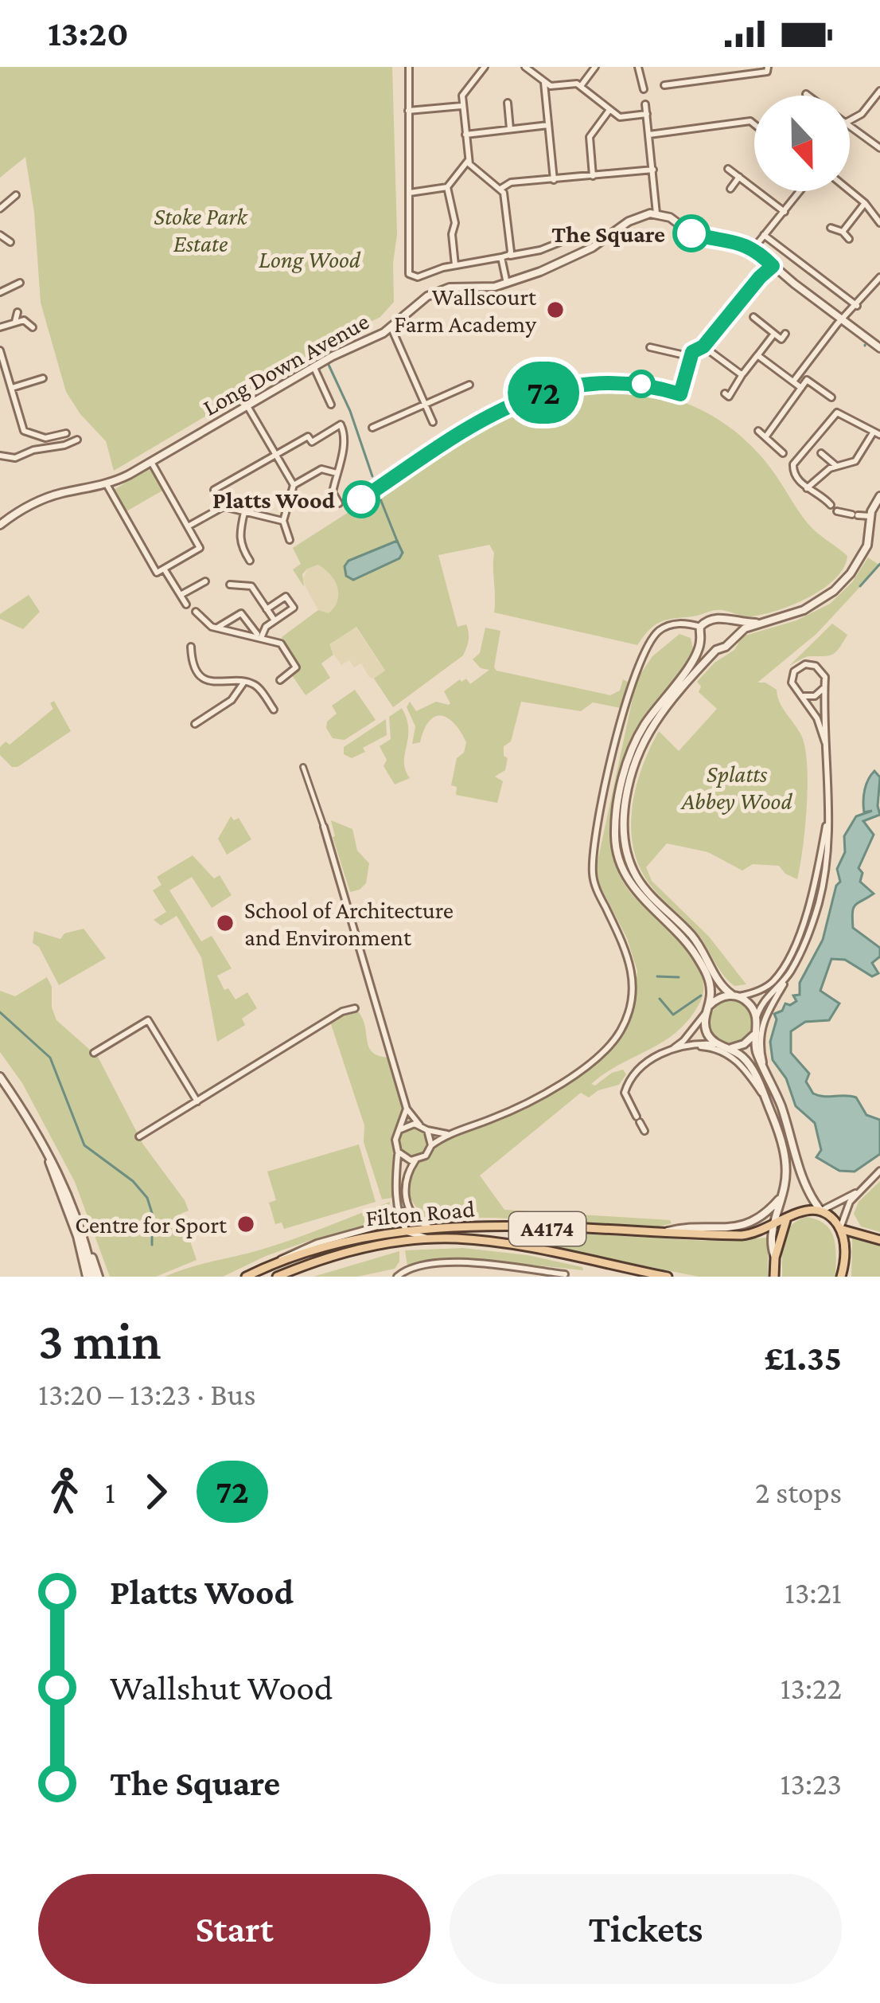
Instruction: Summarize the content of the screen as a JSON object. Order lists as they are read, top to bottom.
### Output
{
  "streets": {
    "main road": ["Filton Road", "A4174"],
    "street": ["Long Down Avenue"]
  },
  "parks": ["Stoke Park Estate", "Long Wood", "Splatts Abbey Wood"],
  "places": [
    "The Square",
    "Wallscourt Farm Academy",
    "Platts Wood",
    "School of Architecture and Environment",
    "Centre for Sport"
  ],
  "lines": ["bus line 72"],
  "north": "bottom",
  "page": {
    "status": "13:20",
    "on_map": "72",
    "heading": ["3 min", "13:20 – 13:23 · Bus", "£1.35"],
    "legs": ["1", "72", "2 stops"],
    "list": [
      {
        "name": "Platts Wood",
        "value": "13:21"
      },
      {
        "name": "Wallshut Wood",
        "value": "13:22"
      },
      {
        "name": "The Square",
        "value": "13:23"
      }
    ],
    "buttons": ["Start", "Tickets"]
  }
}
